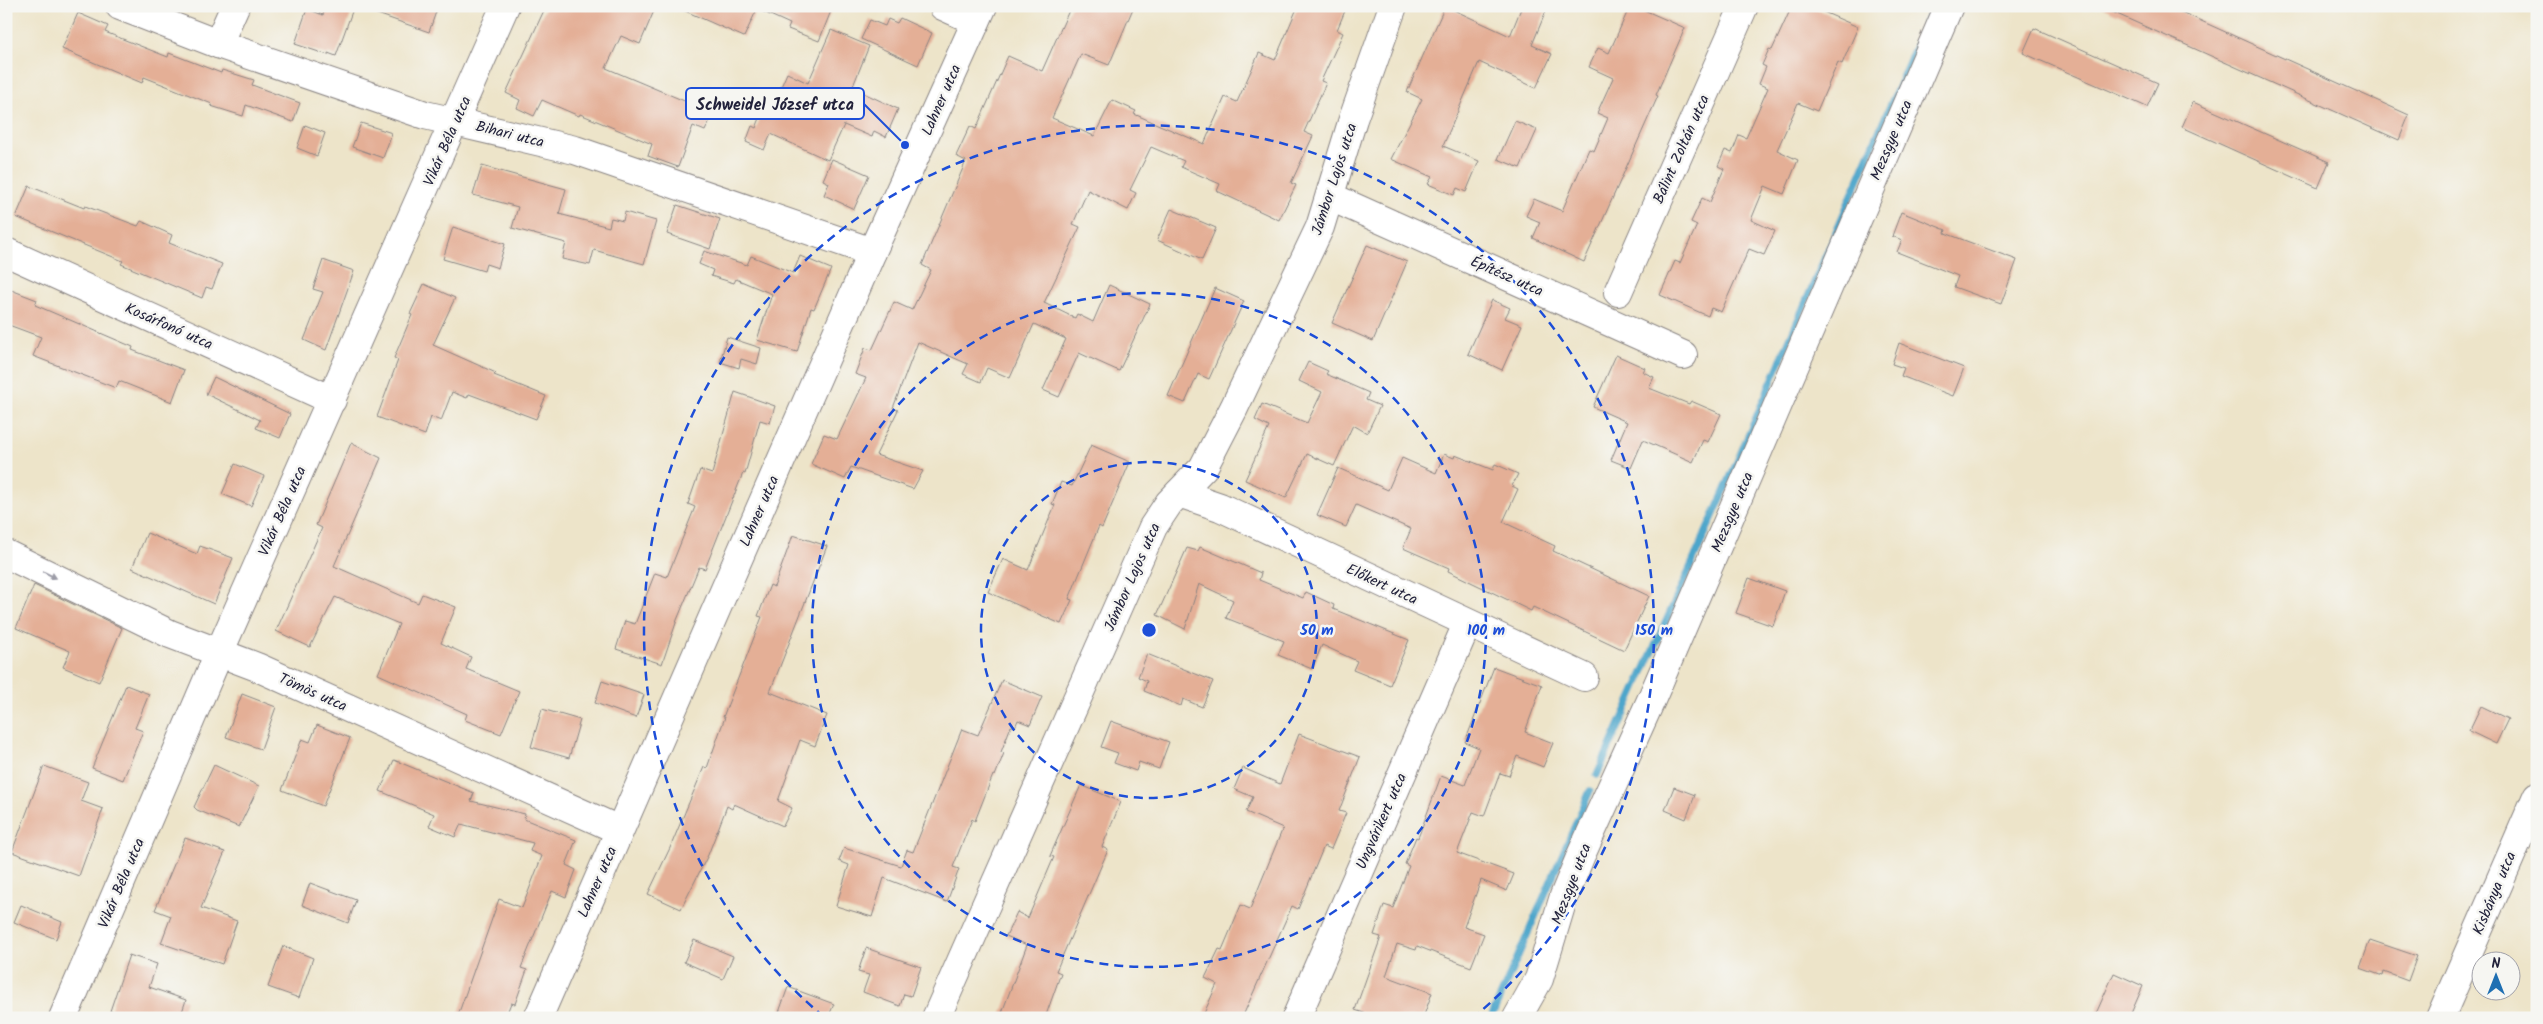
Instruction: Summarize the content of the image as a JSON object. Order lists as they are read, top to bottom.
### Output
{
  "streets": {
    "street": [
      "Lahner utca",
      "Bihari utca",
      "Mezsgye utca",
      "Vikár Béla utca",
      "Bálint Zoltán utca",
      "Jámbor Lajos utca",
      "Építész utca",
      "Kosárfonó utca",
      "Előkert utca",
      "Tömös utca",
      "Ungvárikert utca",
      "Kisbánya utca"
    ]
  },
  "crossings": [
    ["Lahner utca", "Bihari utca"],
    ["Lahner utca", "Tömös utca"],
    ["Bihari utca", "Vikár Béla utca"],
    ["Vikár Béla utca", "Kosárfonó utca"],
    ["Vikár Béla utca", "Tömös utca"],
    ["Jámbor Lajos utca", "Építész utca"],
    ["Jámbor Lajos utca", "Előkert utca"],
    ["Előkert utca", "Ungvárikert utca"]
  ],
  "places": ["Schweidel József utca"],
  "north": "top",
  "rings": ["50 m", "100 m", "150 m"]
}
